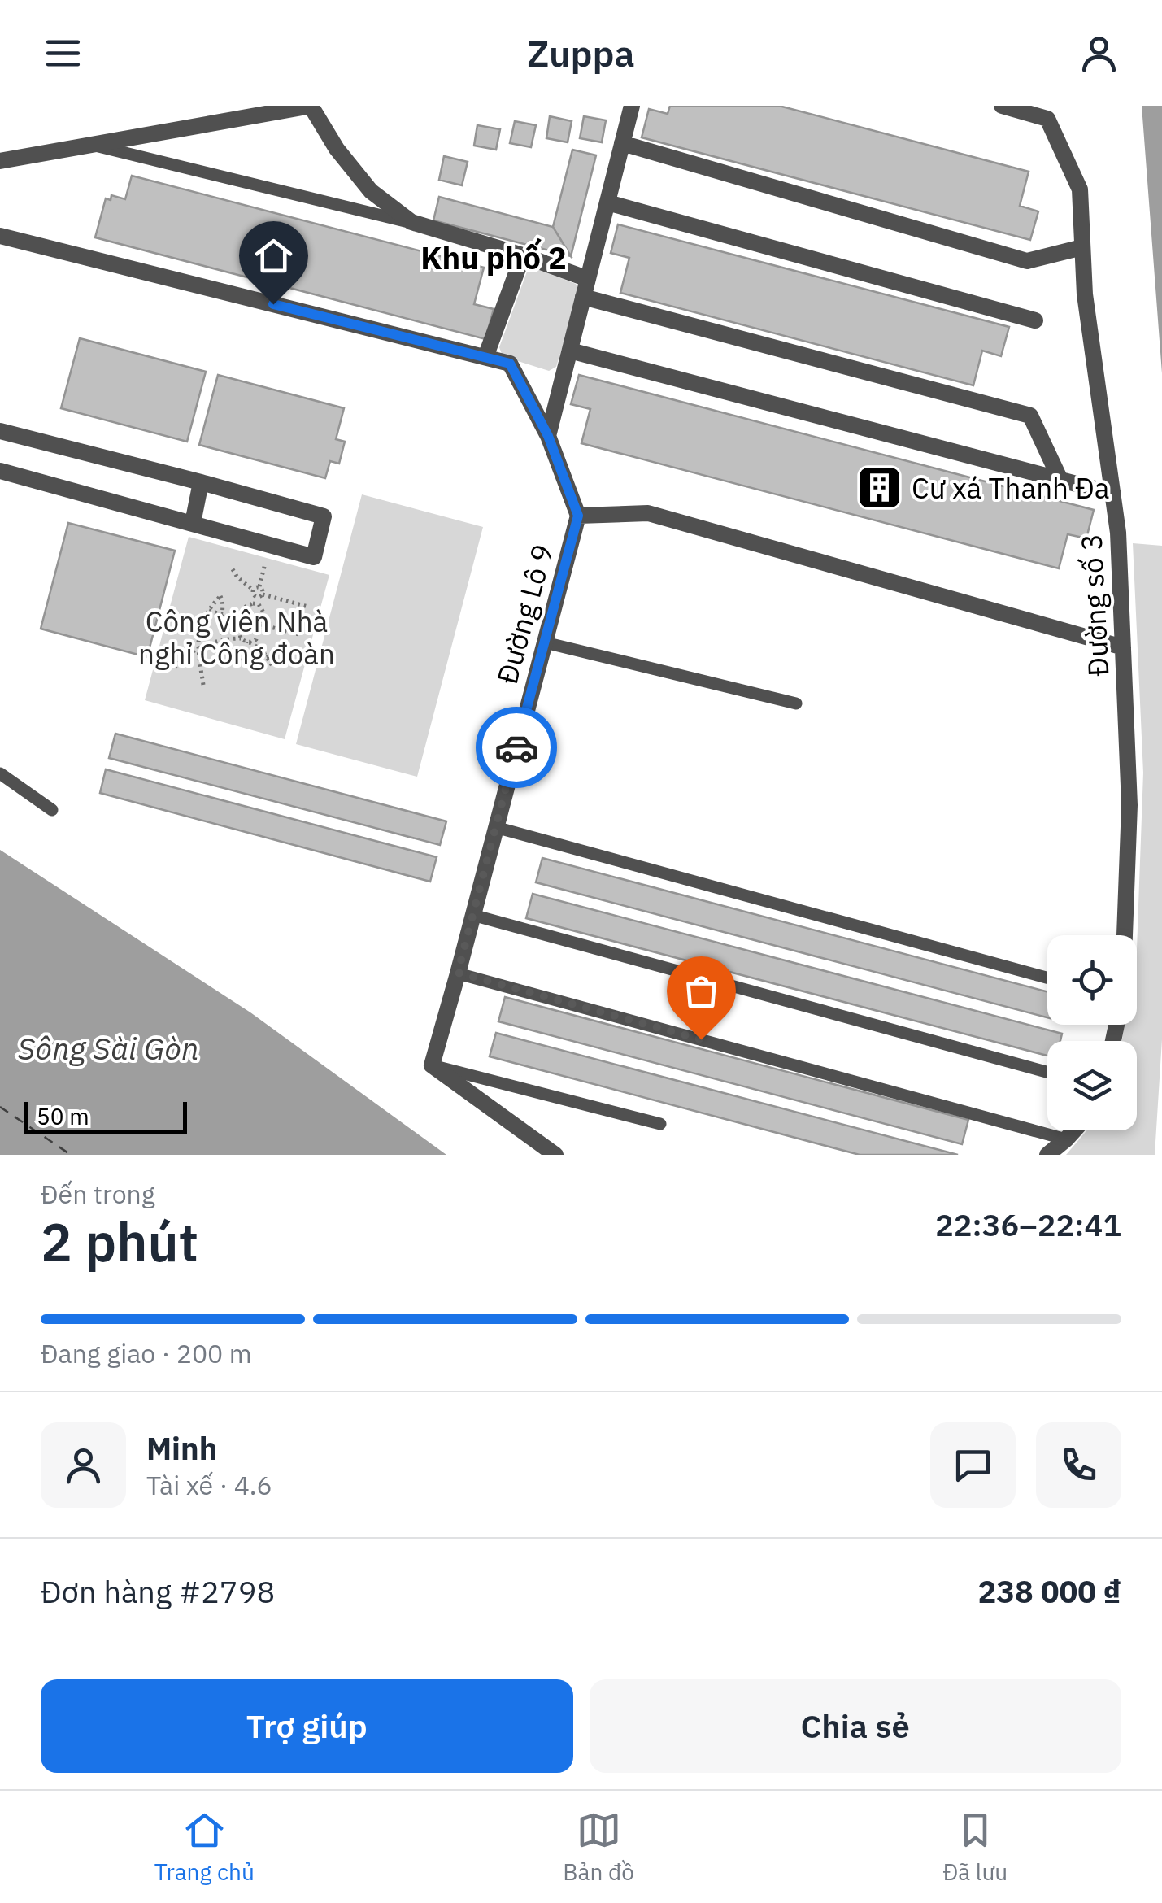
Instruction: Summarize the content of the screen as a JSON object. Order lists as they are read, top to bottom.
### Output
{
  "streets": {
    "street": ["Đường số 3", "Đường Lô 9"]
  },
  "districts": ["Khu phố 2"],
  "water": ["Sông Sài Gòn"],
  "parks": ["Công viên Nhà nghỉ Công đoàn"],
  "places": {
    "building": ["Cư xá Thanh Đa"]
  },
  "scale_bar": "50 m",
  "page": {
    "header": "Zuppa",
    "scale": "50 m",
    "heading": ["2 phút", "Đến trong", "22:36–22:41"],
    "panel": [
      "Minh",
      "Tài xế · 4.6",
      "Đơn hàng #2798",
      "238 000 ₫"
    ],
    "bar": "Đang giao · 200 m",
    "buttons": ["Trợ giúp", "Chia sẻ"],
    "tabs": ["Trang chủ", "Bản đồ", "Đã lưu"]
  }
}
